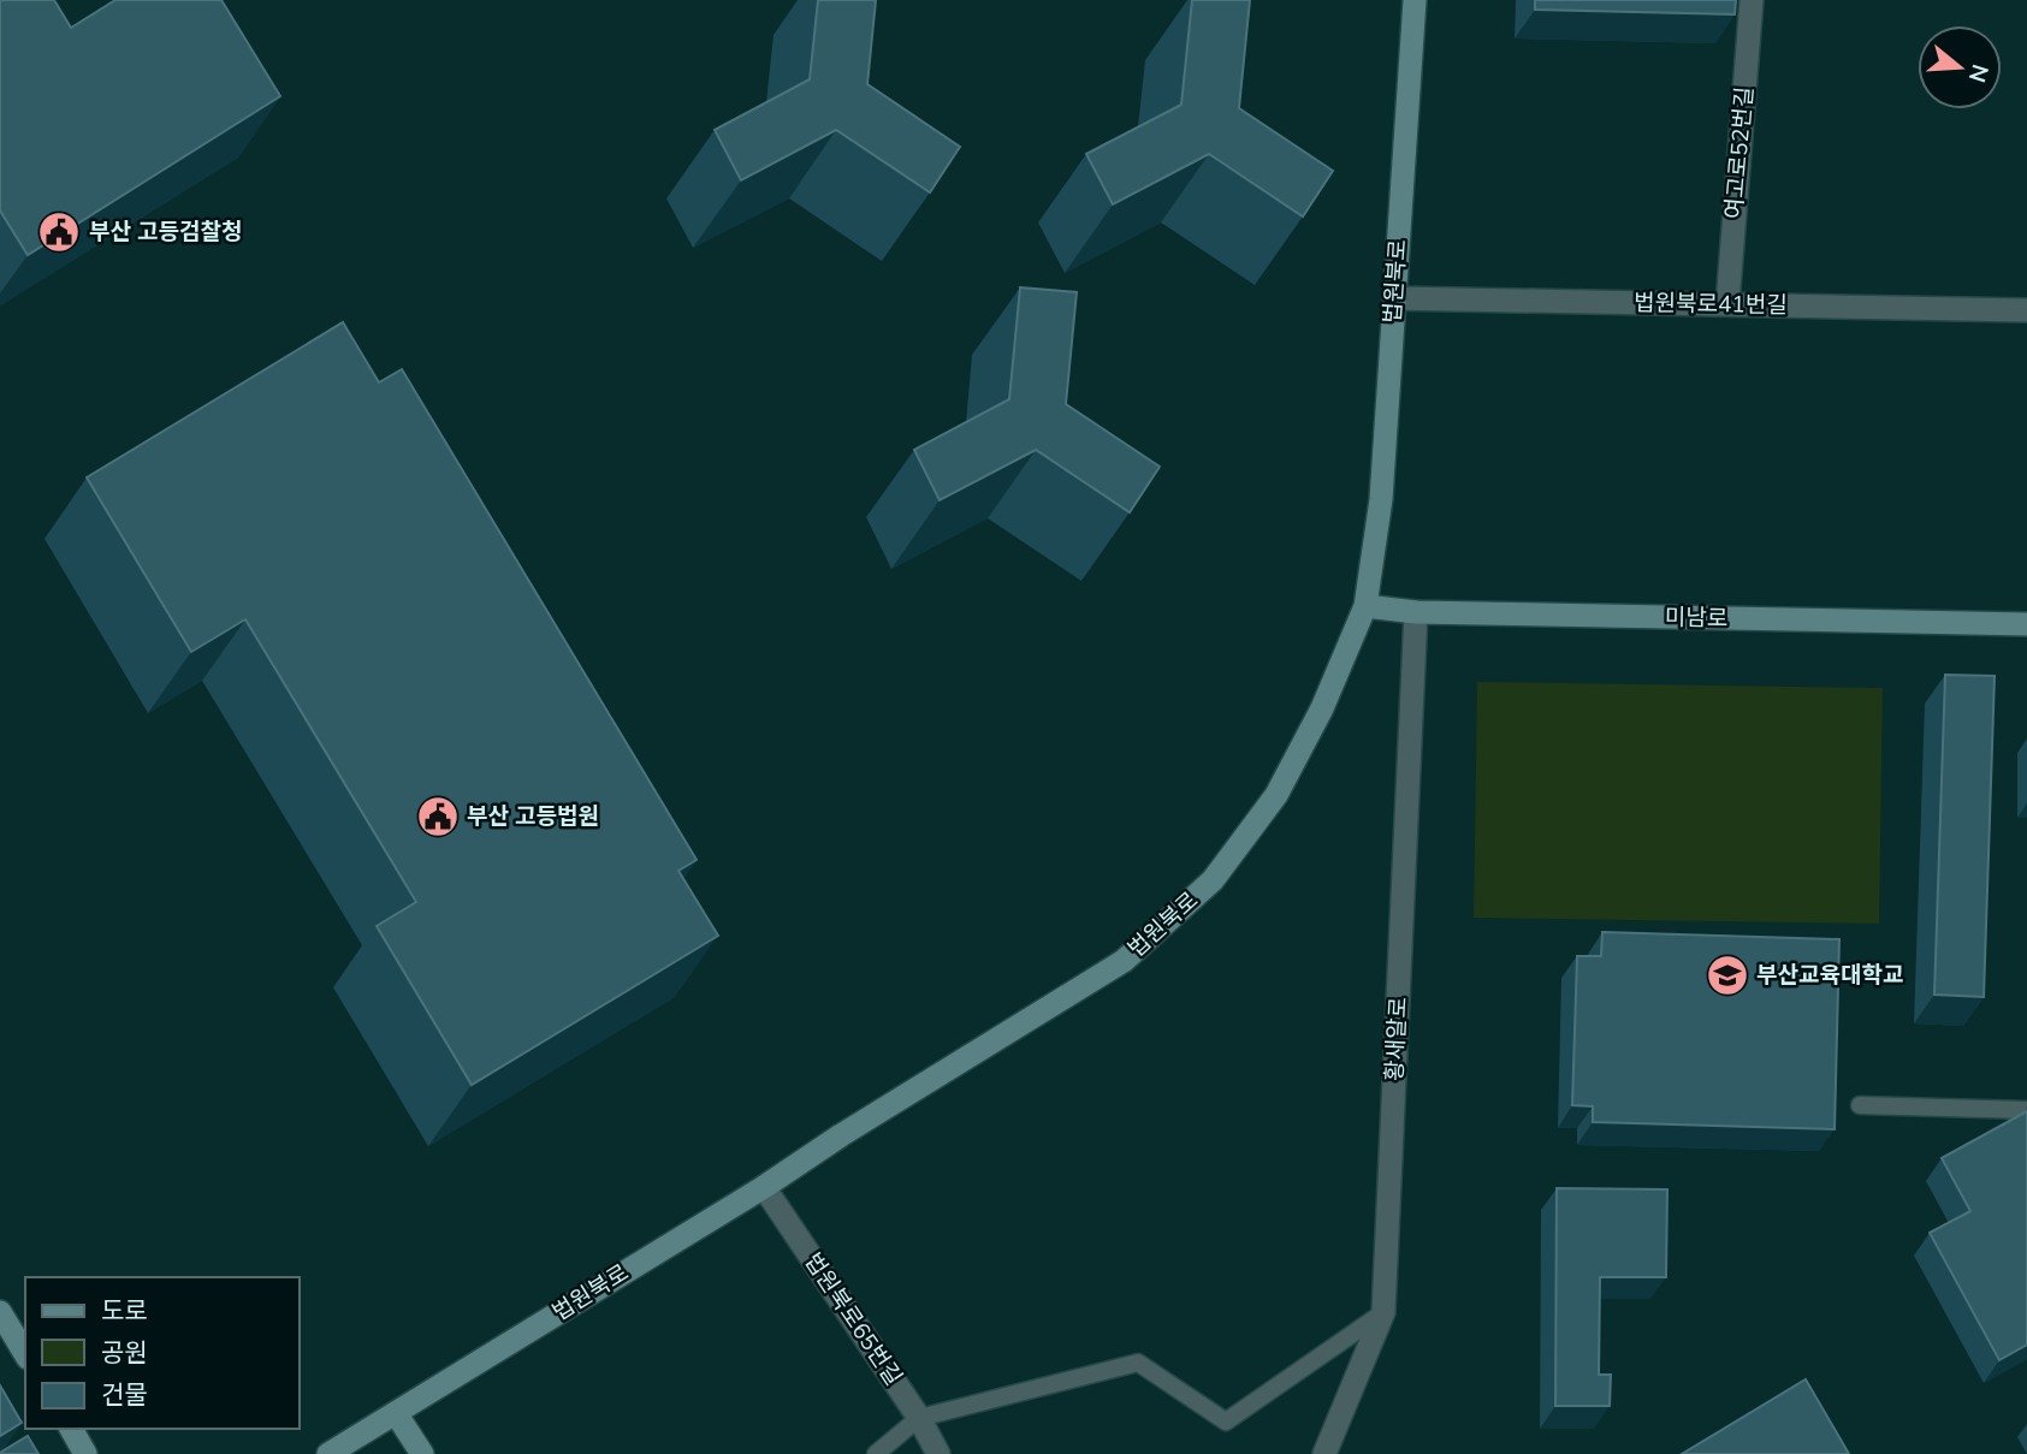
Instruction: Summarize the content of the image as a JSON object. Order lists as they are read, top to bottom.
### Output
{
  "streets": {
    "main road": ["법원북로", "미남로"],
    "street": [
      "여고로52번길",
      "법원북로41번길",
      "황새알로",
      "법원북로65번길"
    ]
  },
  "crossings": [
    ["여고로52번길", "법원북로41번길"],
    ["법원북로", "법원북로41번길"],
    ["법원북로", "미남로"],
    ["법원북로", "법원북로65번길"],
    ["미남로", "황새알로"]
  ],
  "places": {
    "public building": ["부산 고등검찰청", "부산 고등법원"],
    "school or university": ["부산교육대학교"]
  },
  "legend": ["도로", "공원", "건물"],
  "north": "right"
}
